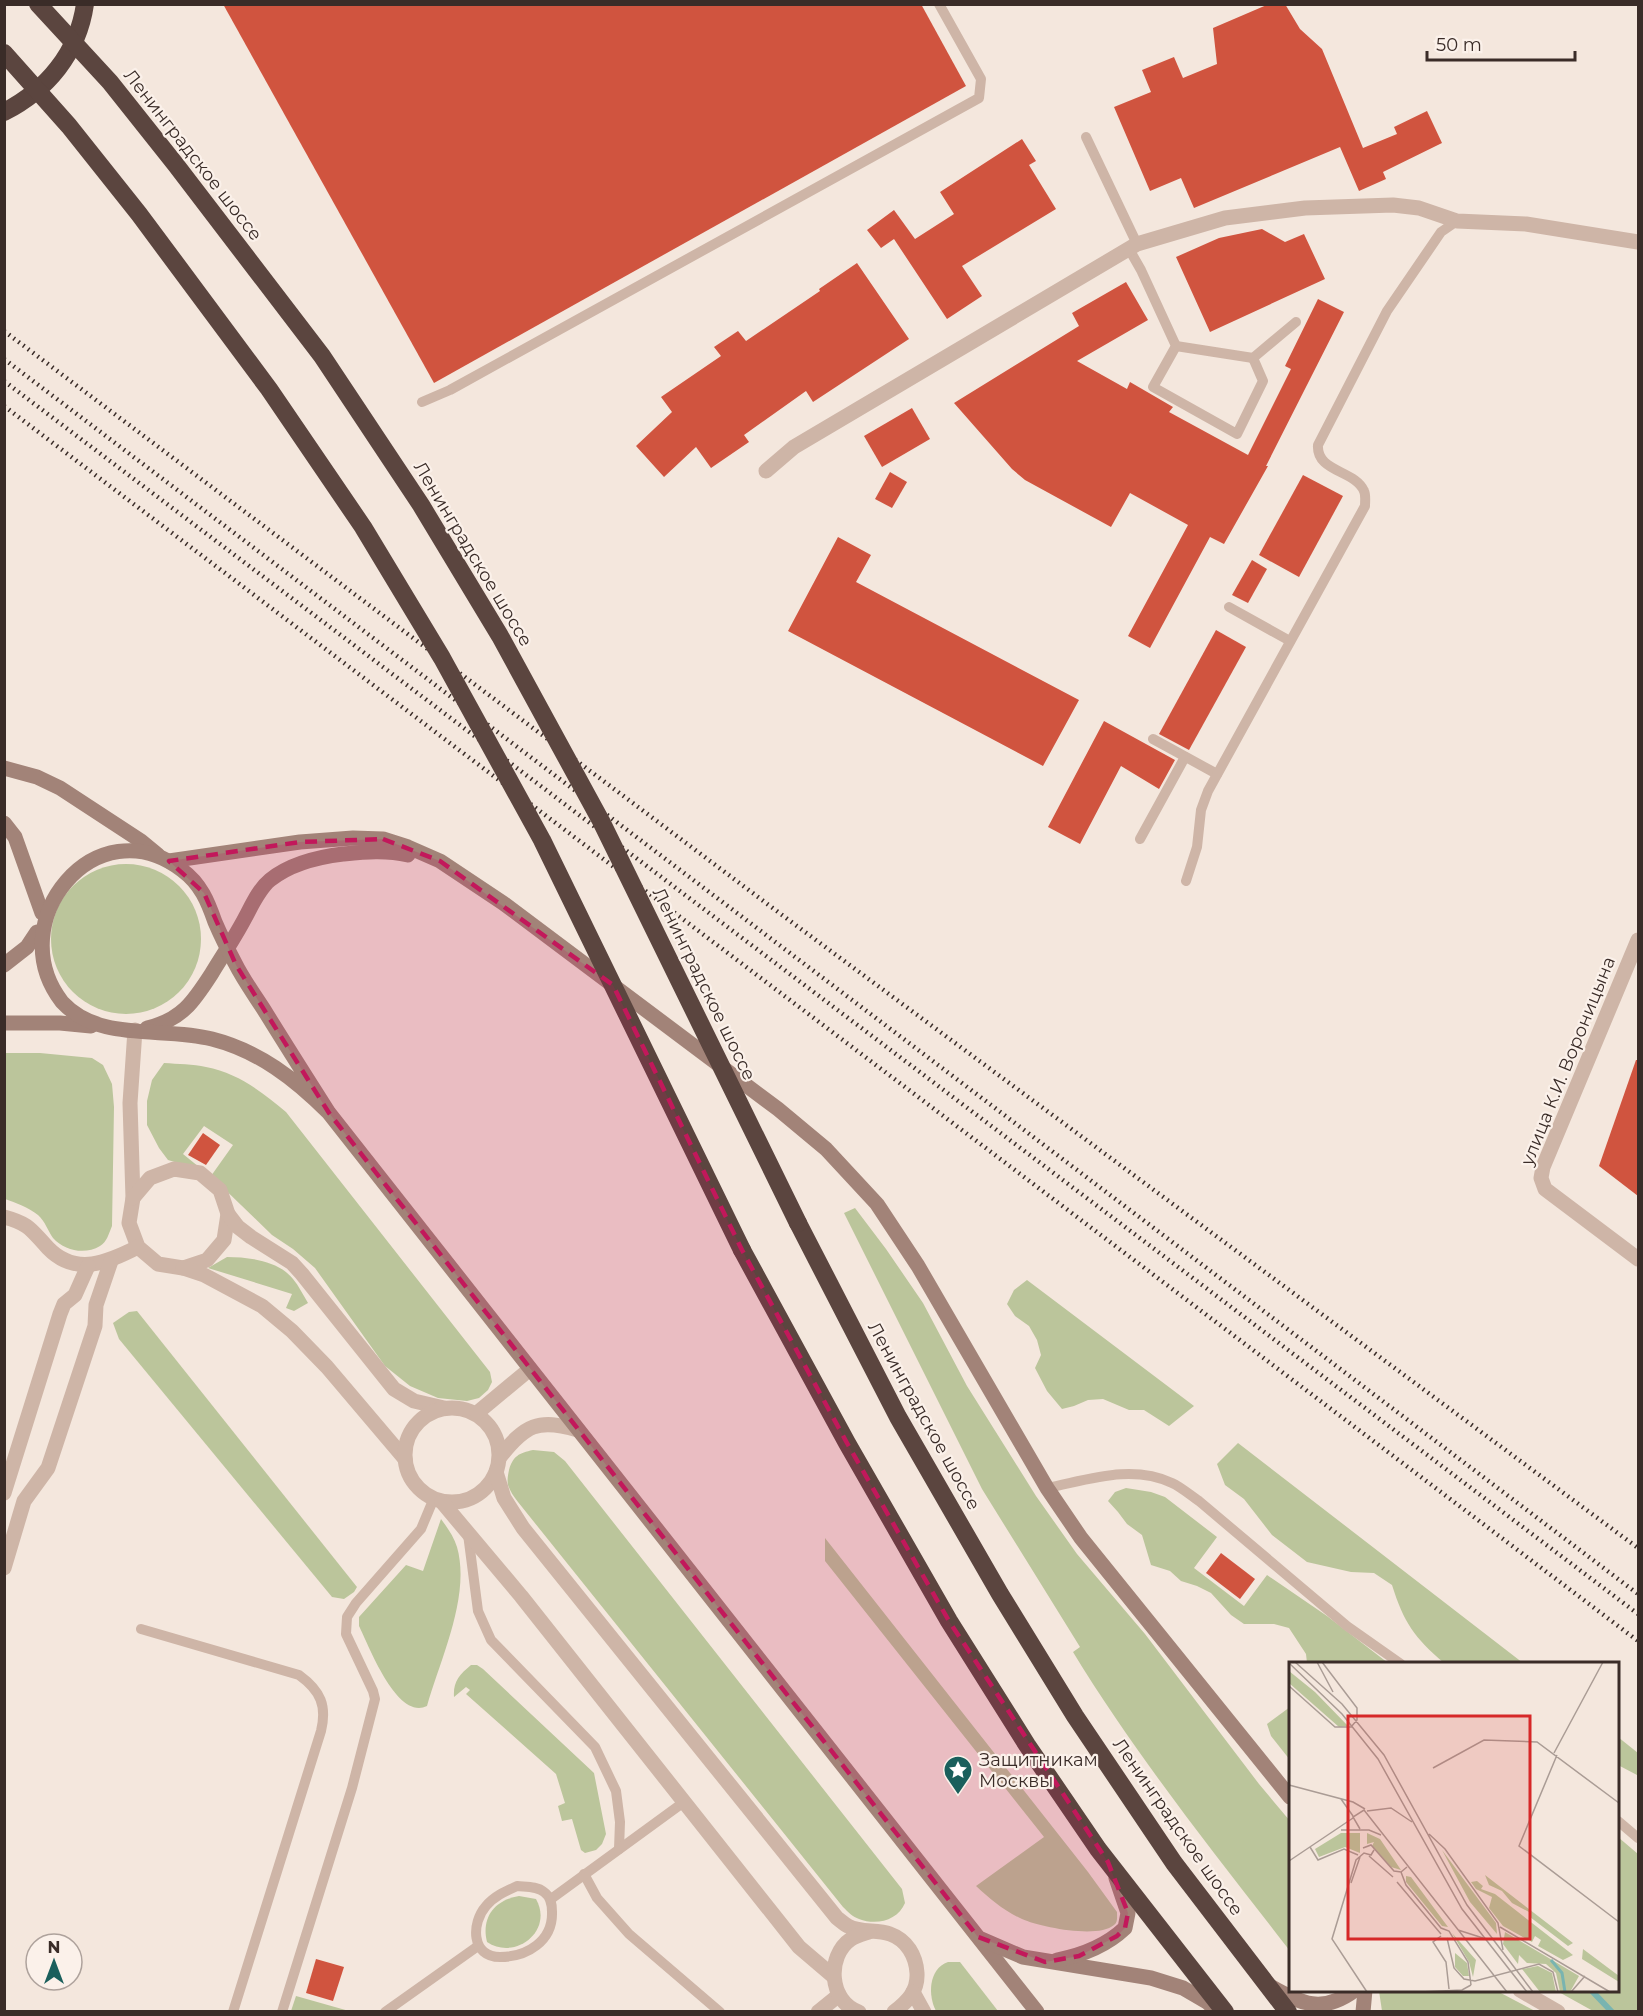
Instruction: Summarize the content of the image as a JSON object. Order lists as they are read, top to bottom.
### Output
{
  "streets": {
    "highway": ["Ленинградское шоссе"],
    "street": ["улица К.И. Вороницына"]
  },
  "places": {
    "place": ["Защитникам Москвы"]
  },
  "scale_bar": "50 m",
  "north": "top"
}
